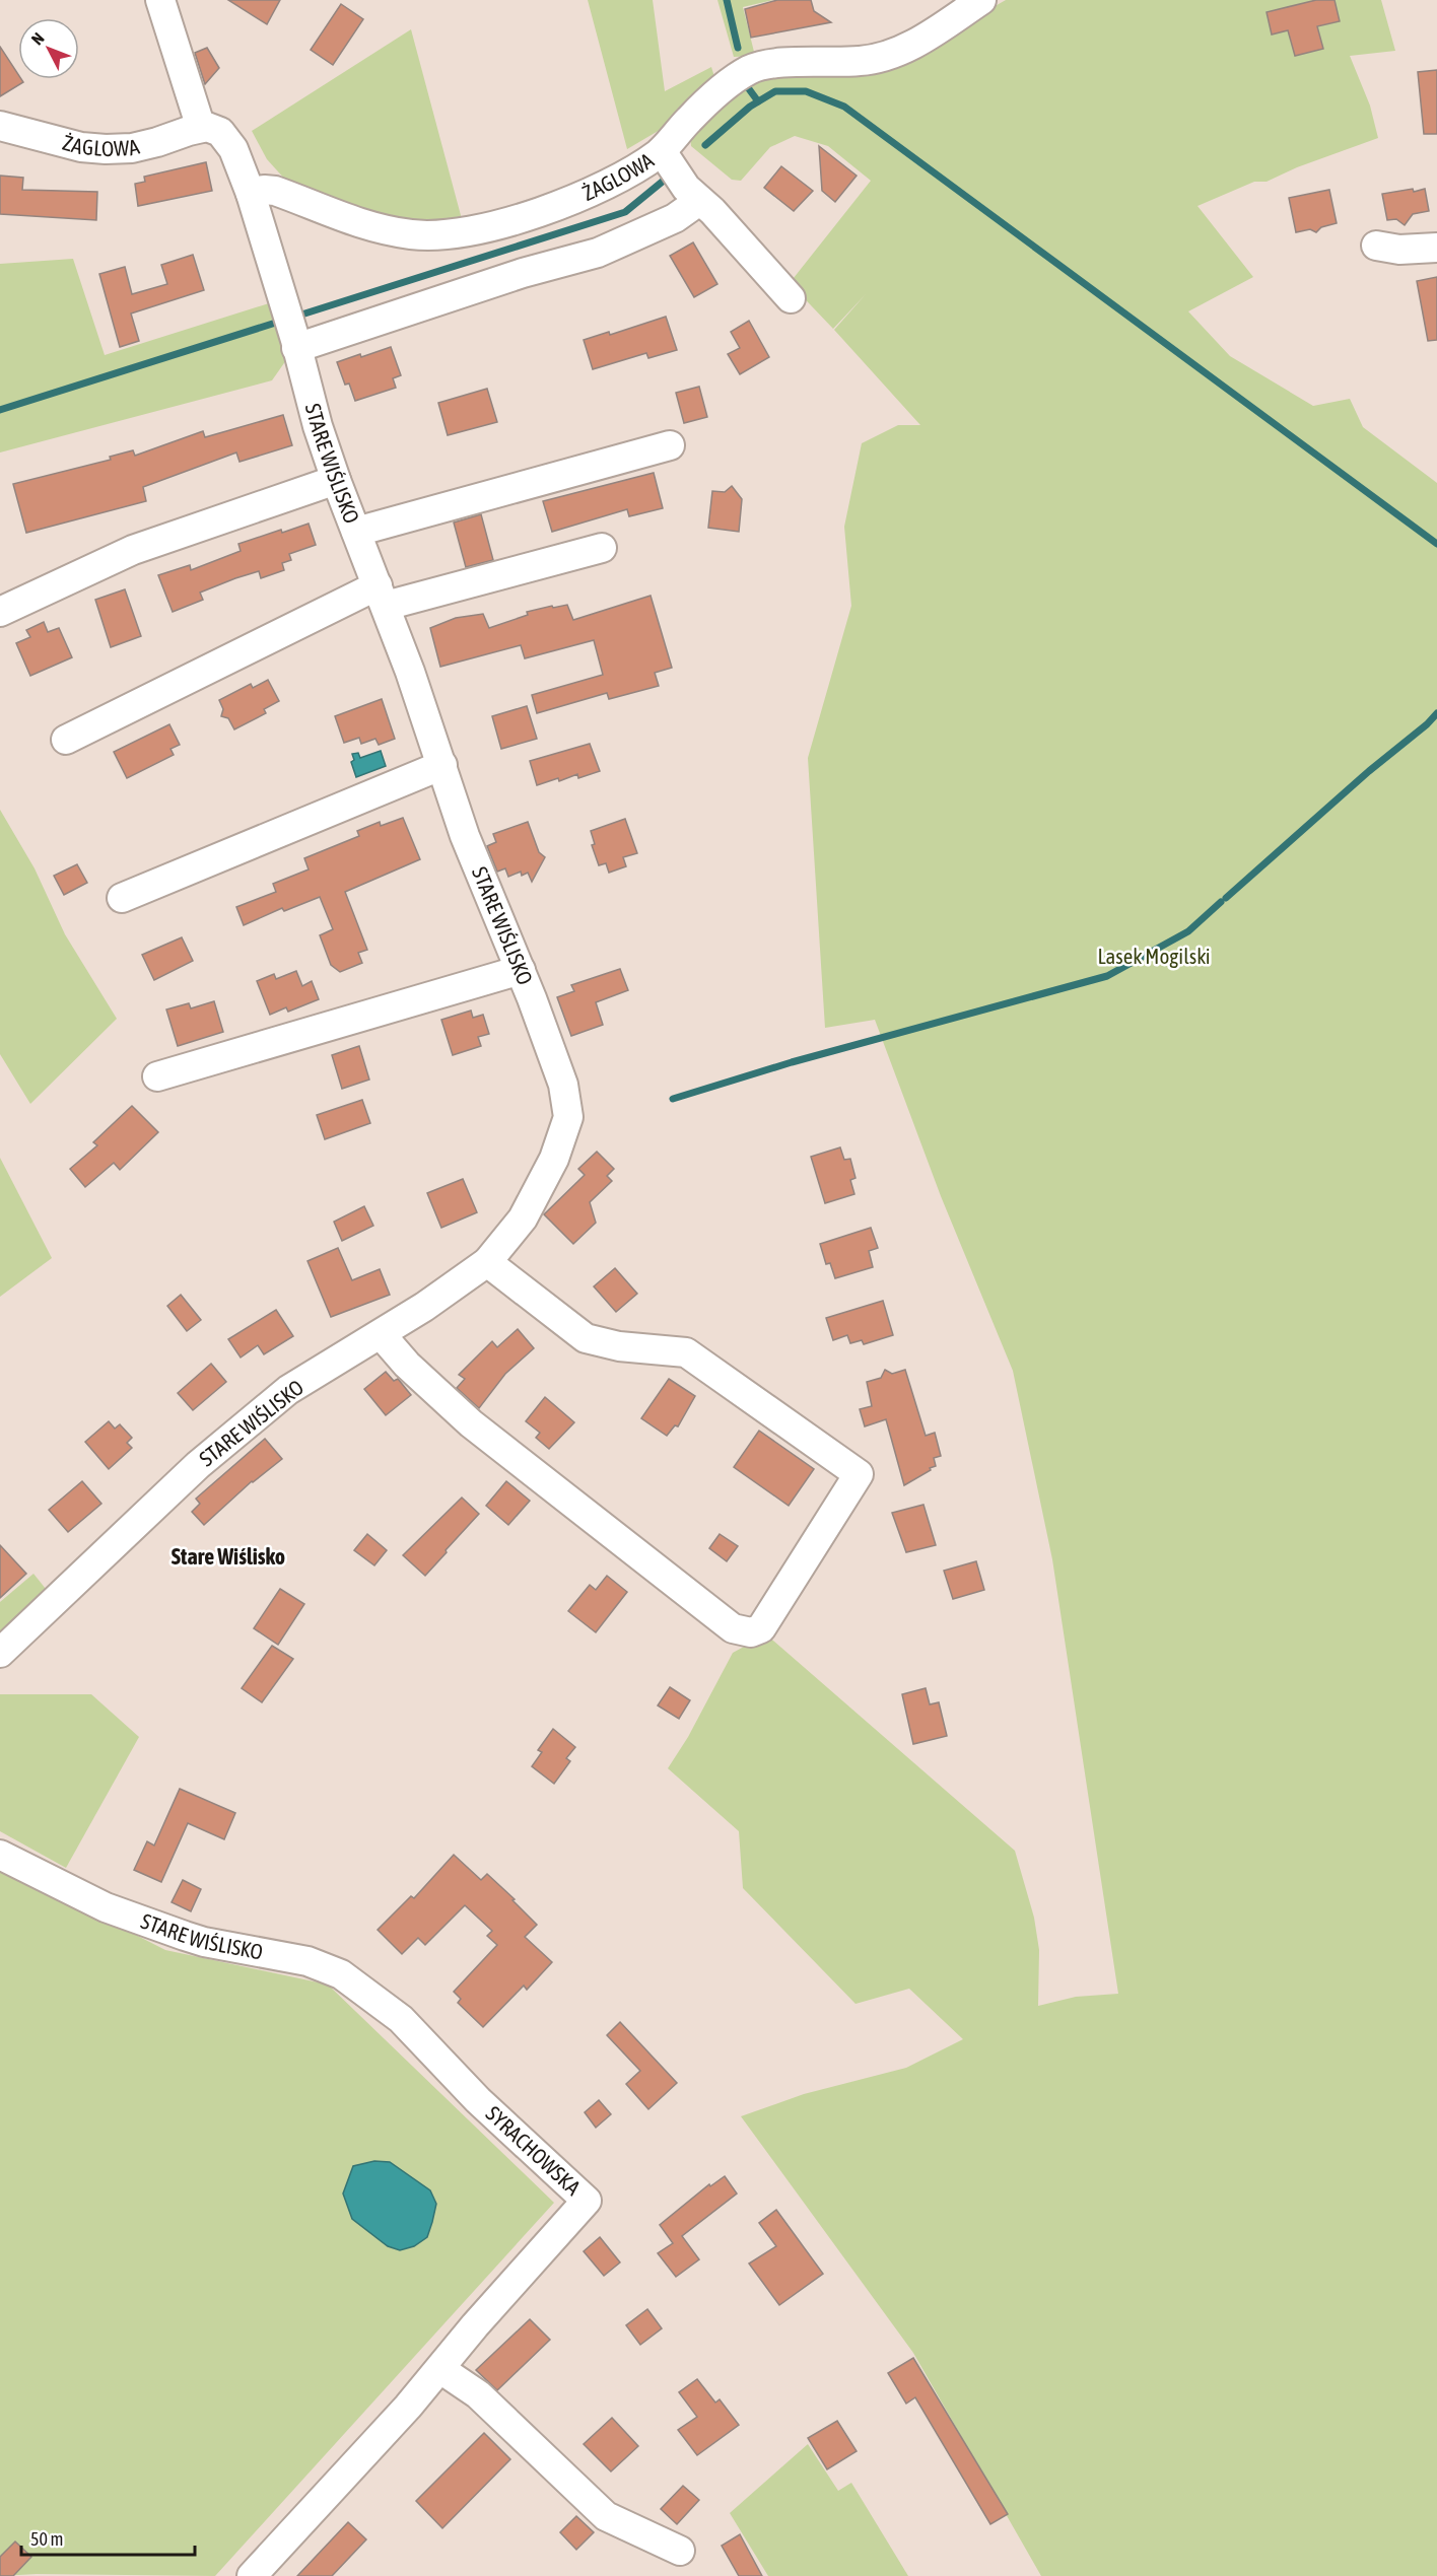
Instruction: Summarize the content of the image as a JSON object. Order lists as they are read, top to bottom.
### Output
{
  "streets": {
    "street": ["ŻAGLOWA", "STARE WIŚLISKO", "SYRACHOWSKA"]
  },
  "crossings": [
    ["ŻAGLOWA", "STARE WIŚLISKO"],
    ["STARE WIŚLISKO", "SYRACHOWSKA"]
  ],
  "districts": ["Stare Wiślisko"],
  "parks": ["Lasek Mogilski"],
  "scale_bar": "50 m",
  "north": "top left"
}
